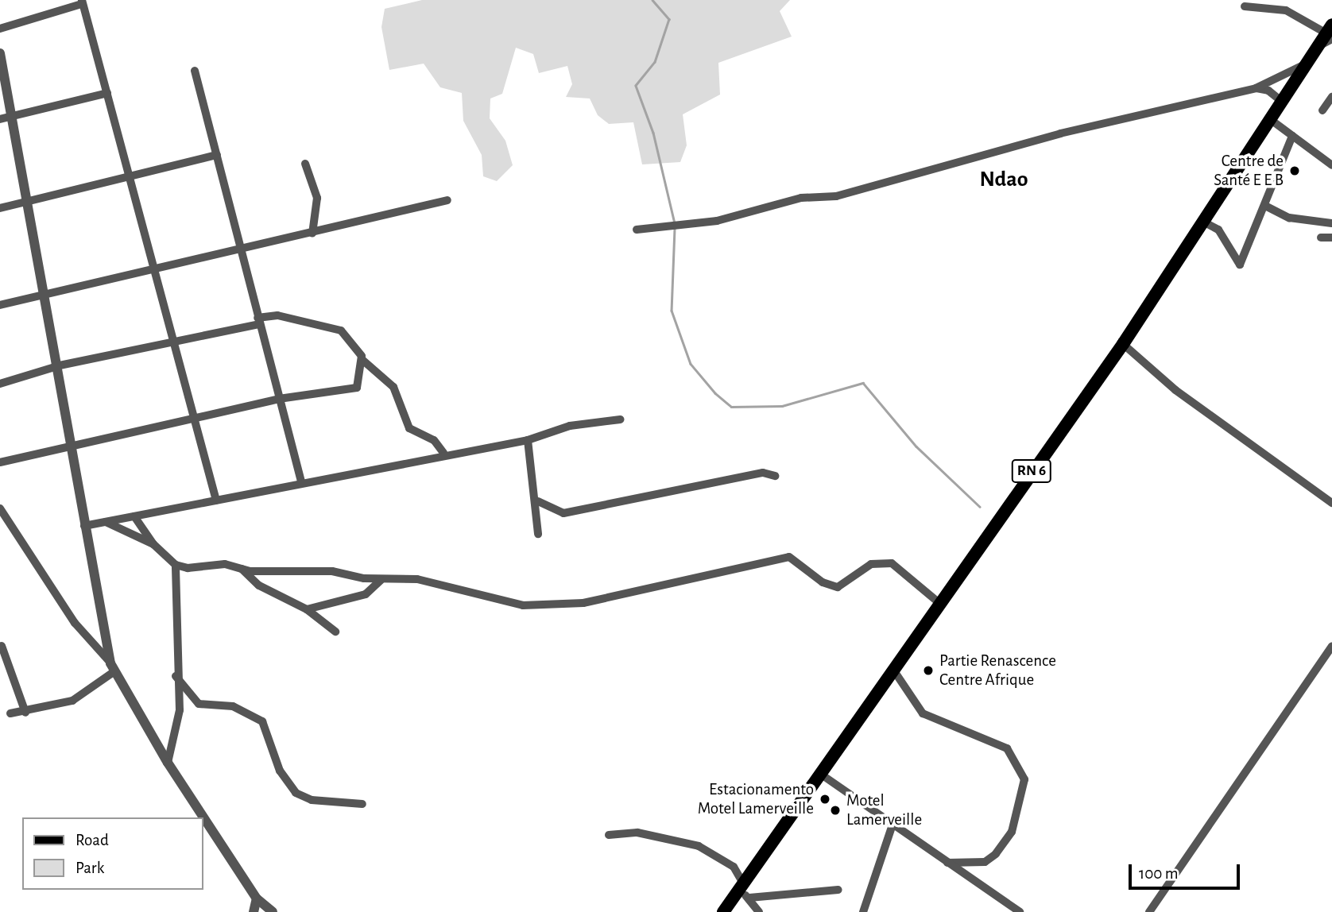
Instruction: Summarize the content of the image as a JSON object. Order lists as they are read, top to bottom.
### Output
{
  "streets": {
    "main road": ["RN 6"]
  },
  "districts": ["Ndao"],
  "places": [
    "Centre de Santé E E B",
    "Partie Renascence Centre Afrique",
    "Estacionamento Motel Lamerveille",
    "Motel Lamerveille"
  ],
  "legend": ["Road", "Park"],
  "scale_bar": "100 m"
}
